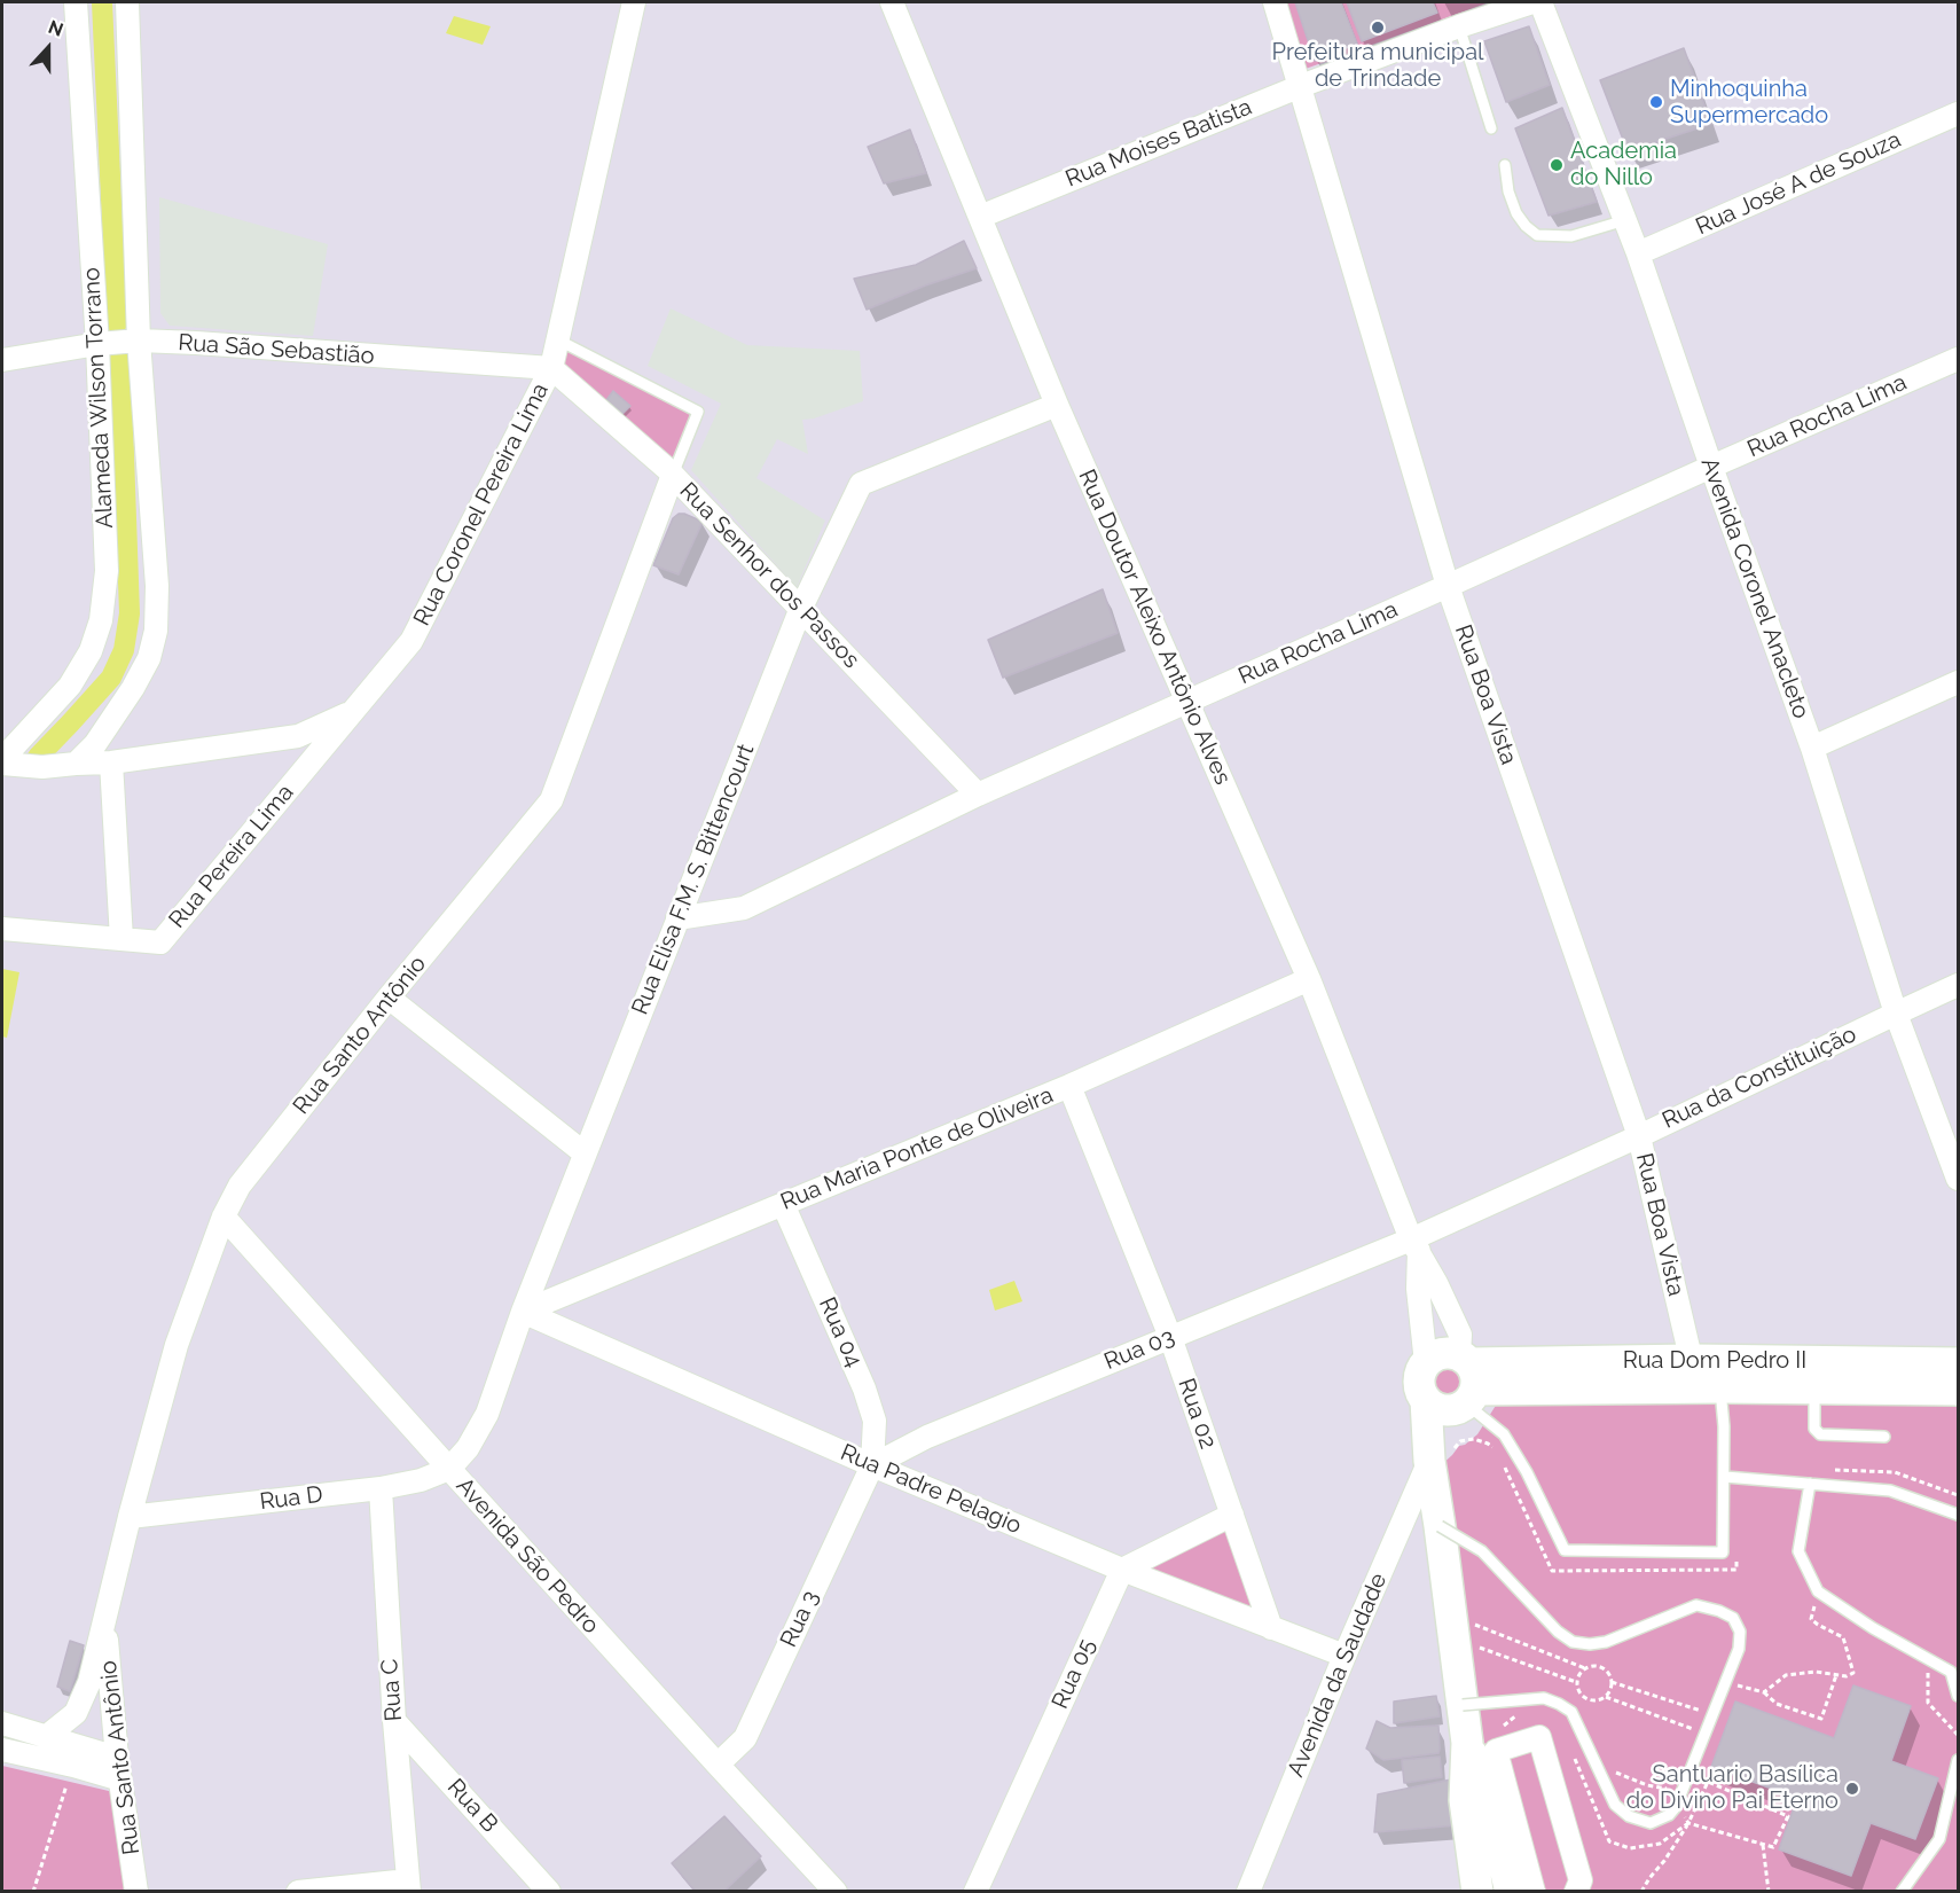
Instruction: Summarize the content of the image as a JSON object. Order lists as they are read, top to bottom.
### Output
{
  "streets": {
    "street": [
      "Rua Moises Batista",
      "Rua José A de Souza",
      "Rua São Sebastião",
      "Alameda Wilson Torrano",
      "Rua Rocha Lima",
      "Rua Coronel Pereira Lima",
      "Rua Senhor dos Passos",
      "Avenida Coronel Anacleto",
      "Rua Doutor Aleixo Antônio Alves",
      "Rua Boa Vista",
      "Rua Pereira Lima",
      "Rua Elisa F.M. S. Bittencourt",
      "Rua Santo Antônio",
      "Rua da Constituição",
      "Rua Maria Ponte de Oliveira",
      "Rua 04",
      "Rua 03",
      "Rua Dom Pedro II",
      "Rua 02",
      "Rua Padre Pelagio",
      "Rua D",
      "Avenida São Pedro",
      "Rua 3",
      "Rua 05",
      "Avenida da Saudade",
      "Rua C",
      "Rua B"
    ]
  },
  "crossings": [
    ["Rua Moises Batista", "Rua Doutor Aleixo Antônio Alves"],
    ["Rua Moises Batista", "Rua Boa Vista"],
    ["Rua José A de Souza", "Avenida Coronel Anacleto"],
    ["Rua São Sebastião", "Alameda Wilson Torrano"],
    ["Rua São Sebastião", "Rua Coronel Pereira Lima"],
    ["Rua São Sebastião", "Rua Senhor dos Passos"],
    ["Alameda Wilson Torrano", "Rua Coronel Pereira Lima"],
    ["Rua Rocha Lima", "Rua Senhor dos Passos"],
    ["Rua Rocha Lima", "Avenida Coronel Anacleto"],
    ["Rua Rocha Lima", "Rua Doutor Aleixo Antônio Alves"],
    ["Rua Rocha Lima", "Rua Boa Vista"],
    ["Rua Rocha Lima", "Rua Elisa F.M. S. Bittencourt"],
    ["Rua Coronel Pereira Lima", "Rua Senhor dos Passos"],
    ["Rua Coronel Pereira Lima", "Rua Pereira Lima"],
    ["Rua Senhor dos Passos", "Rua Elisa F.M. S. Bittencourt"],
    ["Rua Senhor dos Passos", "Rua Santo Antônio"],
    ["Avenida Coronel Anacleto", "Rua da Constituição"],
    ["Rua Doutor Aleixo Antônio Alves", "Rua Elisa F.M. S. Bittencourt"],
    ["Rua Doutor Aleixo Antônio Alves", "Rua da Constituição"],
    ["Rua Doutor Aleixo Antônio Alves", "Rua Maria Ponte de Oliveira"],
    ["Rua Doutor Aleixo Antônio Alves", "Rua 03"],
    ["Rua Doutor Aleixo Antônio Alves", "Rua Dom Pedro II"],
    ["Rua Boa Vista", "Rua da Constituição"],
    ["Rua Boa Vista", "Rua Dom Pedro II"],
    ["Rua Elisa F.M. S. Bittencourt", "Rua Maria Ponte de Oliveira"],
    ["Rua Elisa F.M. S. Bittencourt", "Rua Padre Pelagio"],
    ["Rua Elisa F.M. S. Bittencourt", "Rua D"],
    ["Rua Elisa F.M. S. Bittencourt", "Avenida São Pedro"],
    ["Rua Santo Antônio", "Rua D"],
    ["Rua Santo Antônio", "Avenida São Pedro"],
    ["Rua da Constituição", "Rua 03"],
    ["Rua Maria Ponte de Oliveira", "Rua 04"],
    ["Rua Maria Ponte de Oliveira", "Rua 02"],
    ["Rua Maria Ponte de Oliveira", "Rua Padre Pelagio"],
    ["Rua 04", "Rua 03"],
    ["Rua 04", "Rua Padre Pelagio"],
    ["Rua 04", "Rua 3"],
    ["Rua 03", "Rua 02"],
    ["Rua 03", "Rua Padre Pelagio"],
    ["Rua 03", "Rua 3"],
    ["Rua 02", "Rua Padre Pelagio"],
    ["Rua Padre Pelagio", "Rua 3"],
    ["Rua Padre Pelagio", "Rua 05"],
    ["Rua Padre Pelagio", "Avenida da Saudade"],
    ["Rua D", "Avenida São Pedro"],
    ["Rua D", "Rua C"],
    ["Avenida São Pedro", "Rua 3"],
    ["Rua C", "Rua B"]
  ],
  "places": [
    "Prefeitura municipal de Trindade",
    "Minhoquinha Supermercado",
    "Academia do Nillo",
    "Santuario Basílica do Divino Pai Eterno"
  ],
  "north": "top"
}
